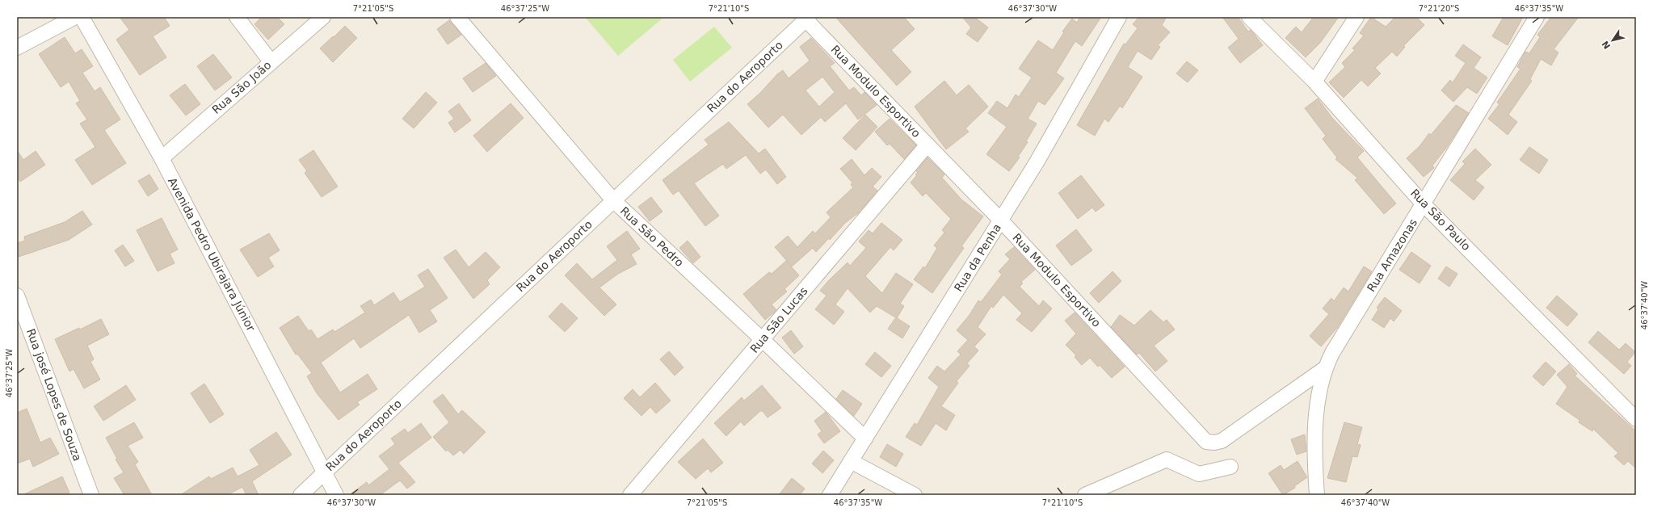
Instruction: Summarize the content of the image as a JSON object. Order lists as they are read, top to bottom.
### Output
{
  "streets": {
    "street": [
      "Rua do Aeroporto",
      "Rua São João",
      "Rua Modulo Esportivo",
      "Rua São Paulo",
      "Rua São Pedro",
      "Avenida Pedro Ubirajara Júnior",
      "Rua Amazonas",
      "Rua da Penha",
      "Rua São Lucas",
      "Rua josé Lopes de Souza"
    ]
  },
  "crossings": [
    ["Rua do Aeroporto", "Rua Modulo Esportivo"],
    ["Rua do Aeroporto", "Rua São Pedro"],
    ["Rua do Aeroporto", "Avenida Pedro Ubirajara Júnior"],
    ["Rua São João", "Avenida Pedro Ubirajara Júnior"],
    ["Rua Modulo Esportivo", "Rua Amazonas"],
    ["Rua Modulo Esportivo", "Rua da Penha"],
    ["Rua Modulo Esportivo", "Rua São Lucas"],
    ["Rua São Paulo", "Rua Amazonas"],
    ["Rua São Pedro", "Rua da Penha"],
    ["Rua São Pedro", "Rua São Lucas"]
  ],
  "north": "bottom left",
  "coordinates": [
    "7°21'05\"S",
    "46°37'25\"W",
    "7°21'10\"S",
    "46°37'30\"W",
    "7°21'20\"S",
    "46°37'35\"W",
    "46°37'40\"W"
  ]
}
